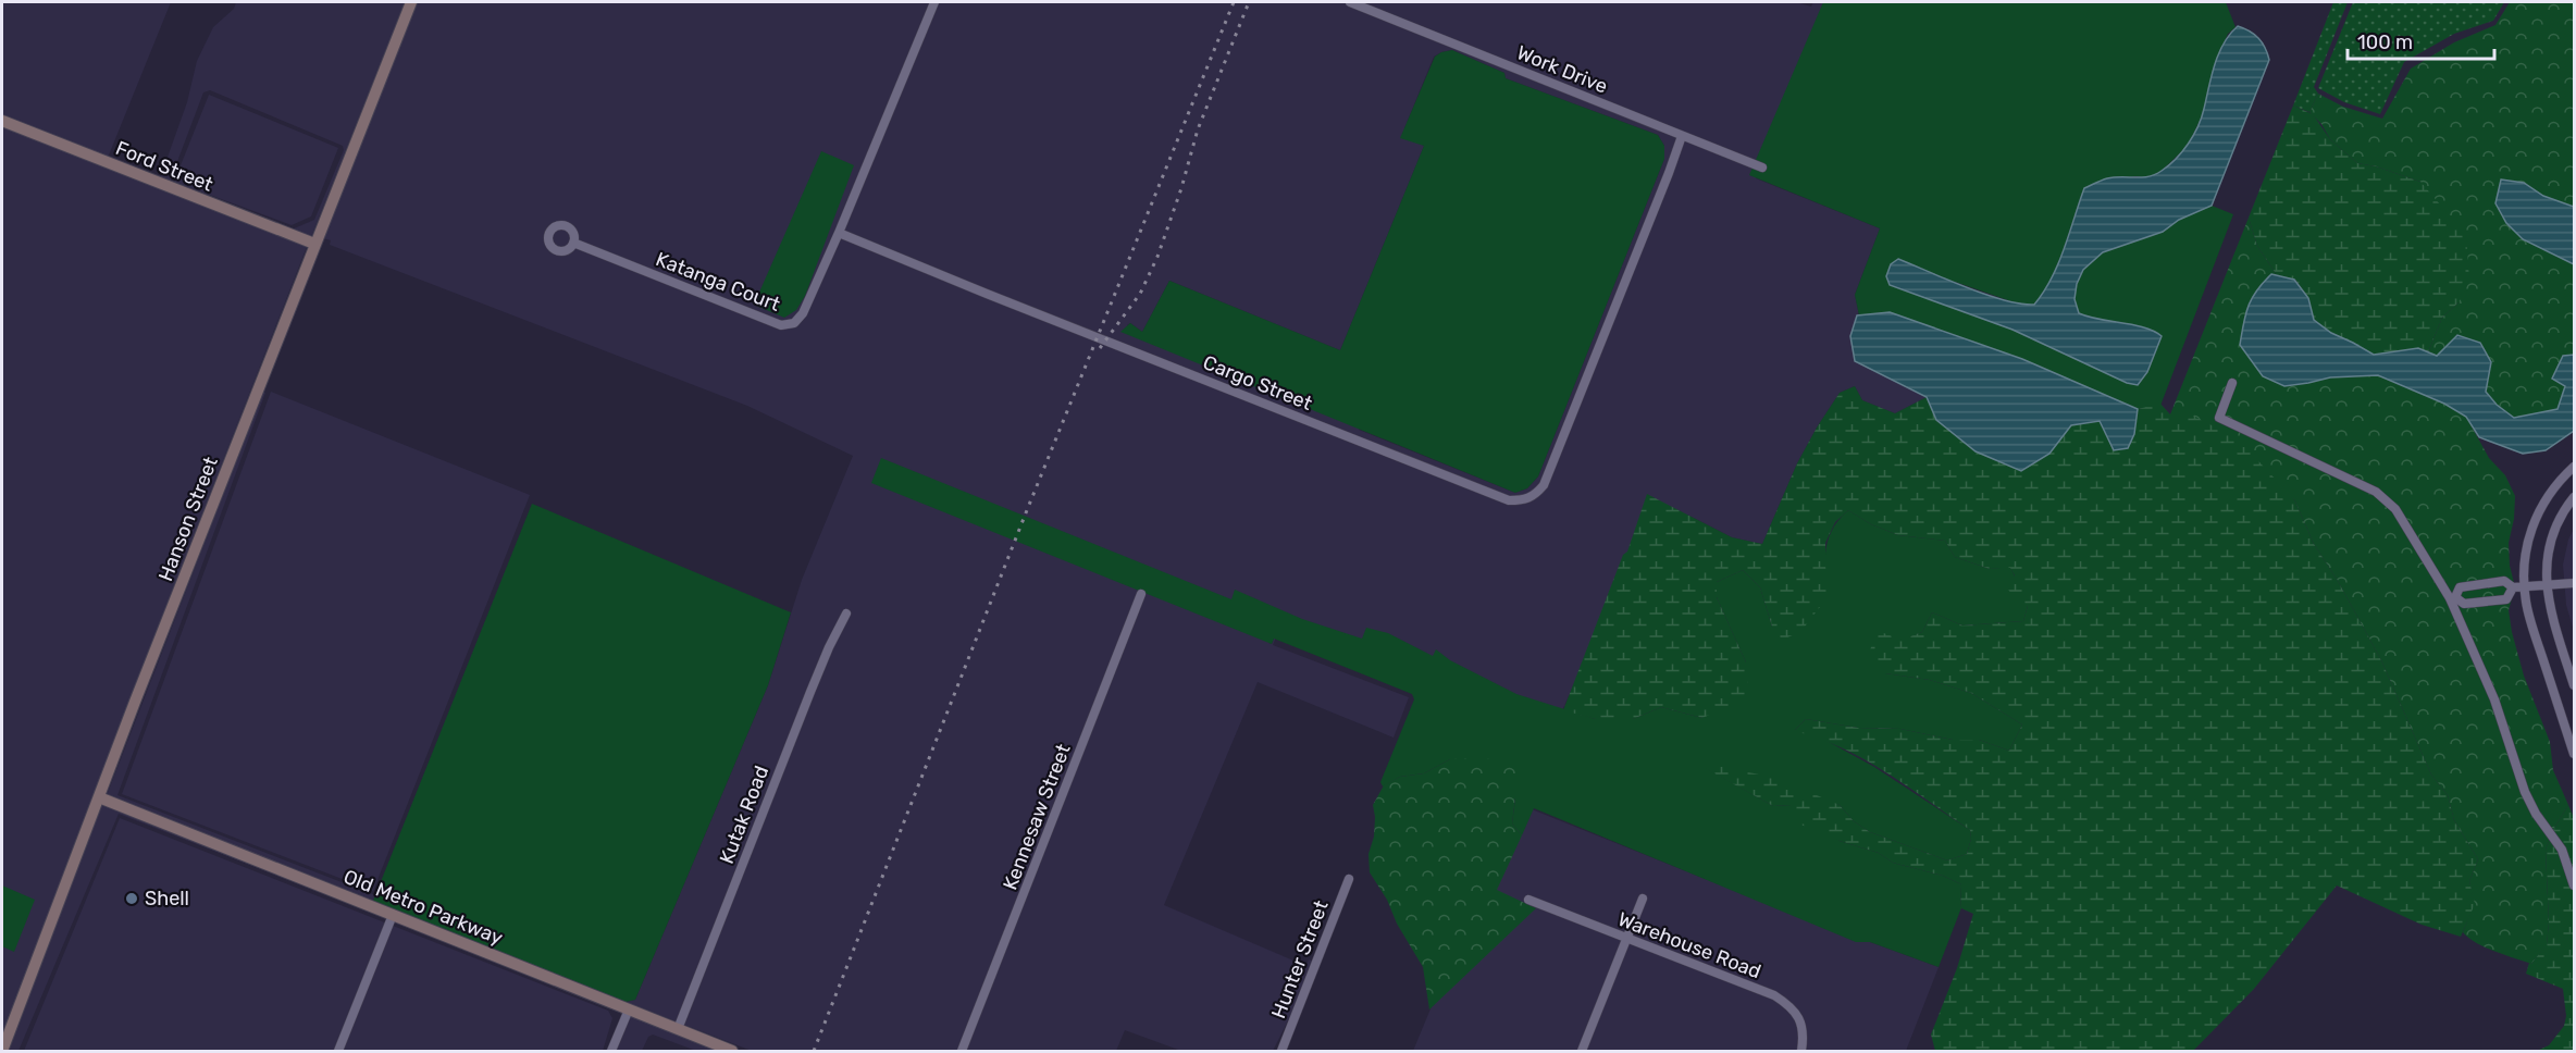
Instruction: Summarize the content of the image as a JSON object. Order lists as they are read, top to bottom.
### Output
{
  "streets": {
    "street": [
      "Work Drive",
      "Ford Street",
      "Katanga Court",
      "Cargo Street",
      "Hanson Street",
      "Kutak Road",
      "Kennesaw Street",
      "Old Metro Parkway",
      "Warehouse Road",
      "Hunter Street"
    ]
  },
  "crossings": [
    ["Work Drive", "Cargo Street"],
    ["Ford Street", "Hanson Street"],
    ["Katanga Court", "Cargo Street"],
    ["Hanson Street", "Old Metro Parkway"],
    ["Kutak Road", "Old Metro Parkway"]
  ],
  "places": ["Shell"],
  "scale_bar": "100 m"
}
